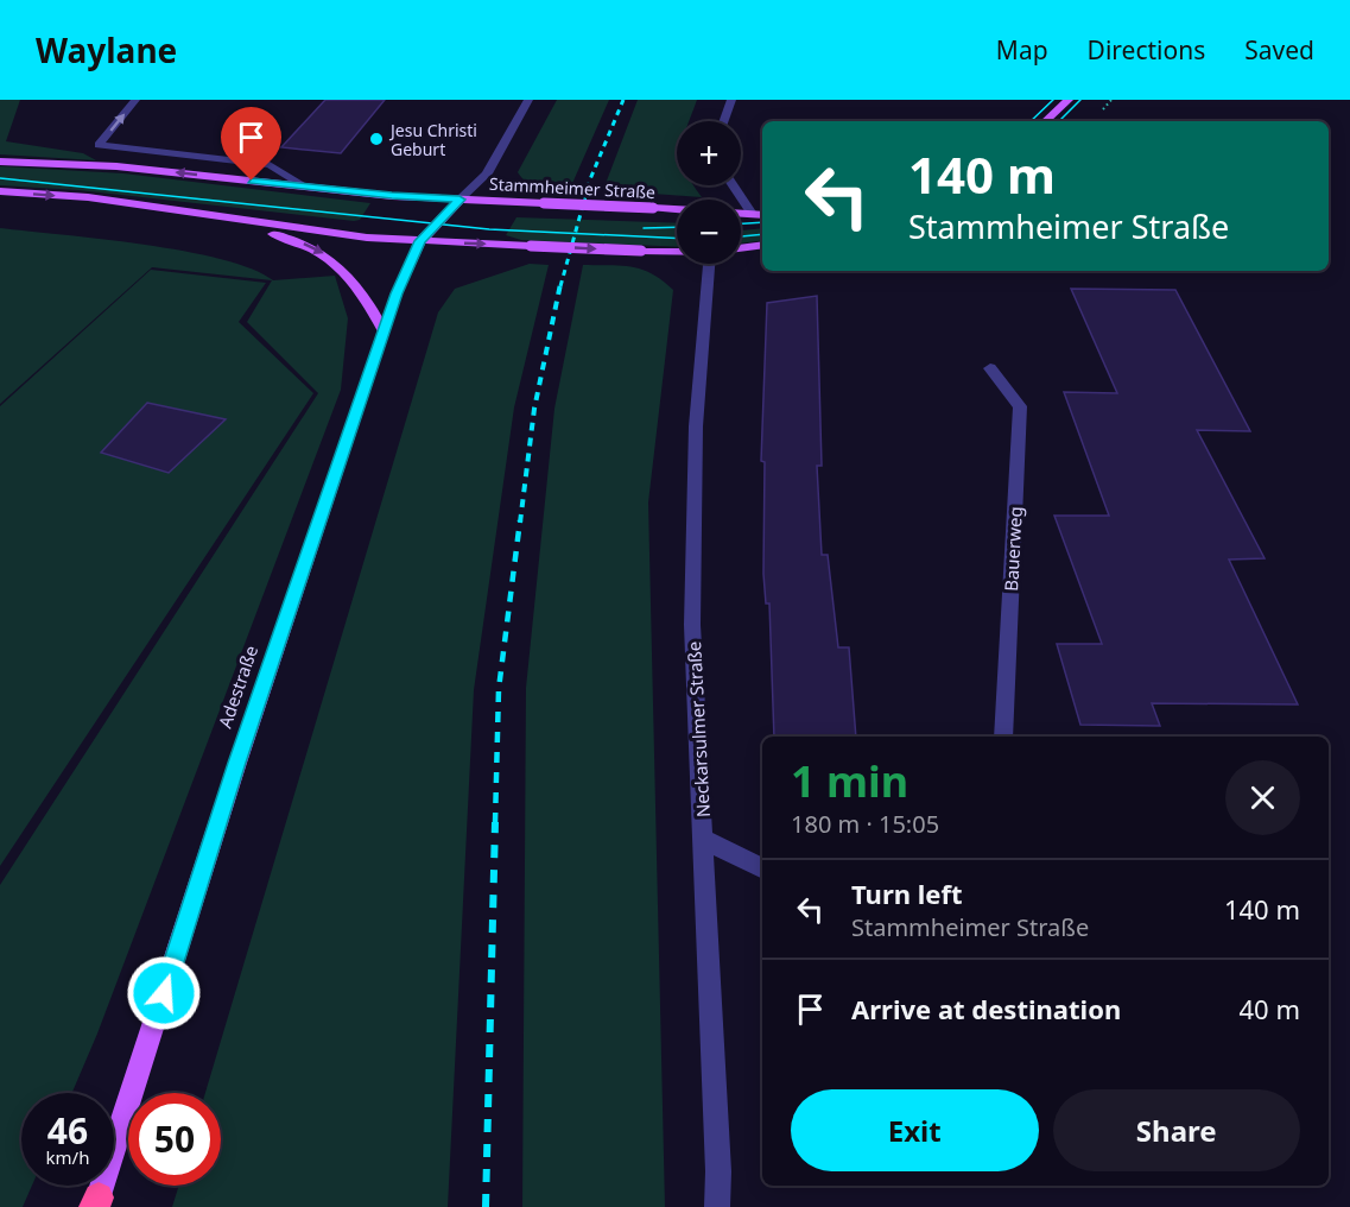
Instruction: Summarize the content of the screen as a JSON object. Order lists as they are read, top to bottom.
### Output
{
  "streets": {
    "main road": ["Stammheimer Straße", "Adestraße"],
    "street": ["Bauerweg", "Neckarsulmer Straße"]
  },
  "crossings": [
    ["Stammheimer Straße", "Adestraße"]
  ],
  "places": ["Jesu Christi Geburt"],
  "page": {
    "header": "Waylane",
    "nav": ["Map", "Directions", "Saved"],
    "map_buttons": ["+", "−"],
    "turn": ["140 m", "Stammheimer Straße"],
    "heading": ["1 min", "180 m · 15:05"],
    "list": [
      {
        "name": "Turn left",
        "note": "Stammheimer Straße",
        "value": "140 m"
      },
      {
        "name": "Arrive at destination",
        "value": "40 m"
      }
    ],
    "buttons": ["Exit", "Share"],
    "speed": "46 km/h",
    "limit": "50"
  }
}
